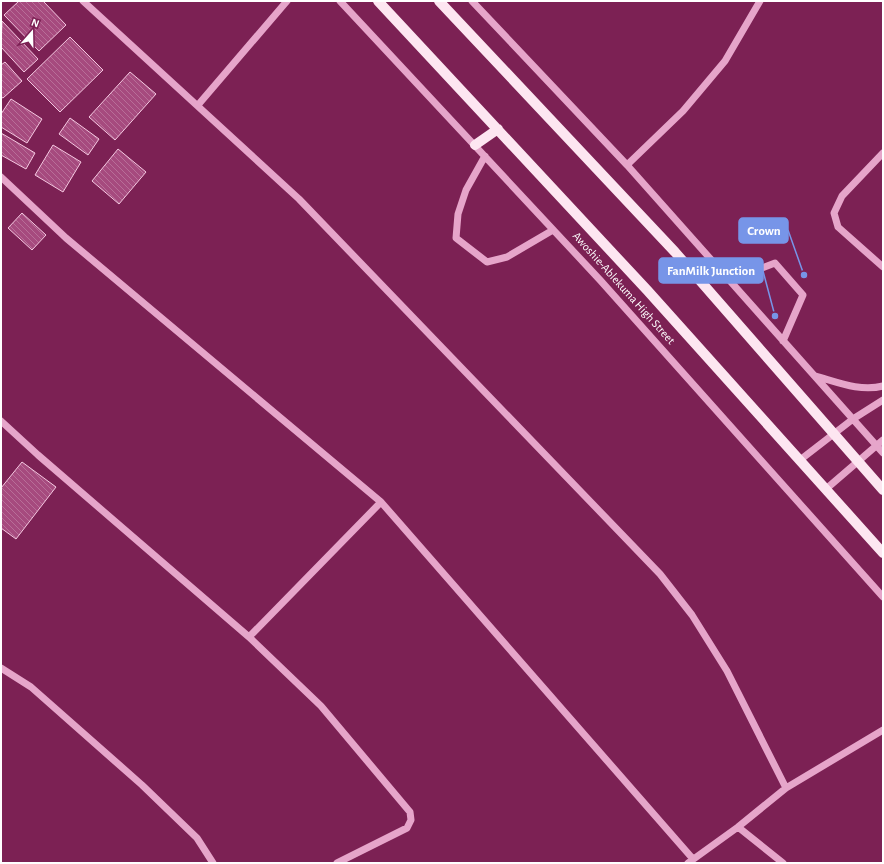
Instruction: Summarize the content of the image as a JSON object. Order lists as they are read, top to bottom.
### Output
{
  "streets": {
    "main road": ["Awoshie-Ablekuma High Street"]
  },
  "places": ["Crown", "FanMilk Junction"],
  "north": "top"
}
